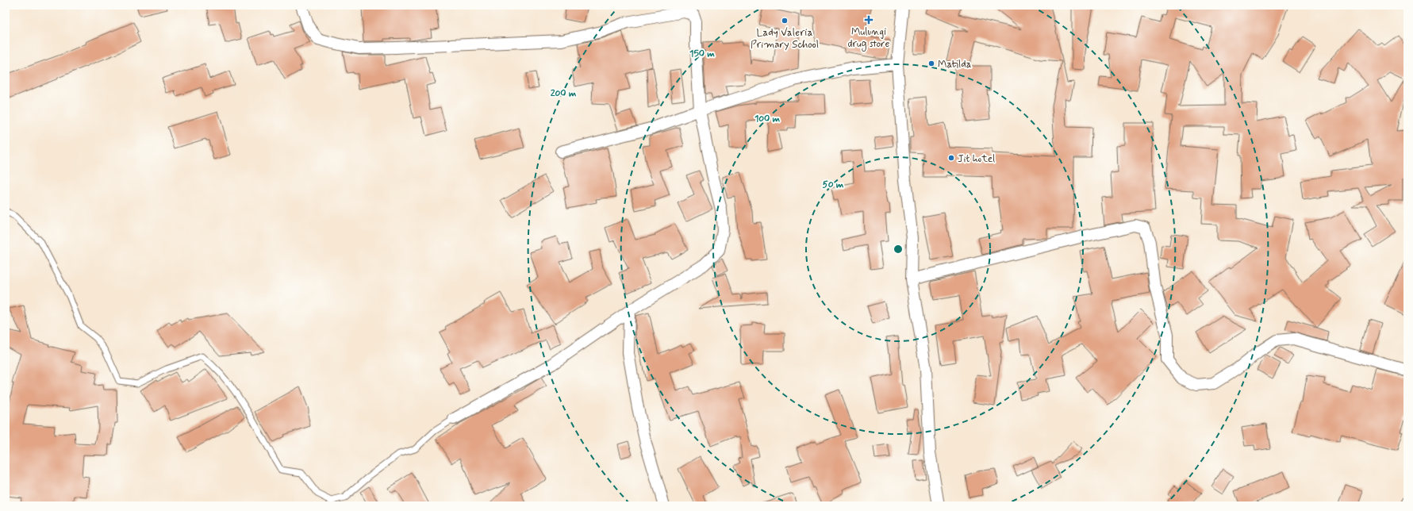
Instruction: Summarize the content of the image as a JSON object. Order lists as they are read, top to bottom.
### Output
{
  "places": {
    "health": ["Mulungi drug store"],
    "other": ["Lady Valeria Primary School", "Matilda", "Jit hotel"]
  },
  "rings": [
    "150 m",
    "200 m",
    "100 m",
    "50 m"
  ]
}
